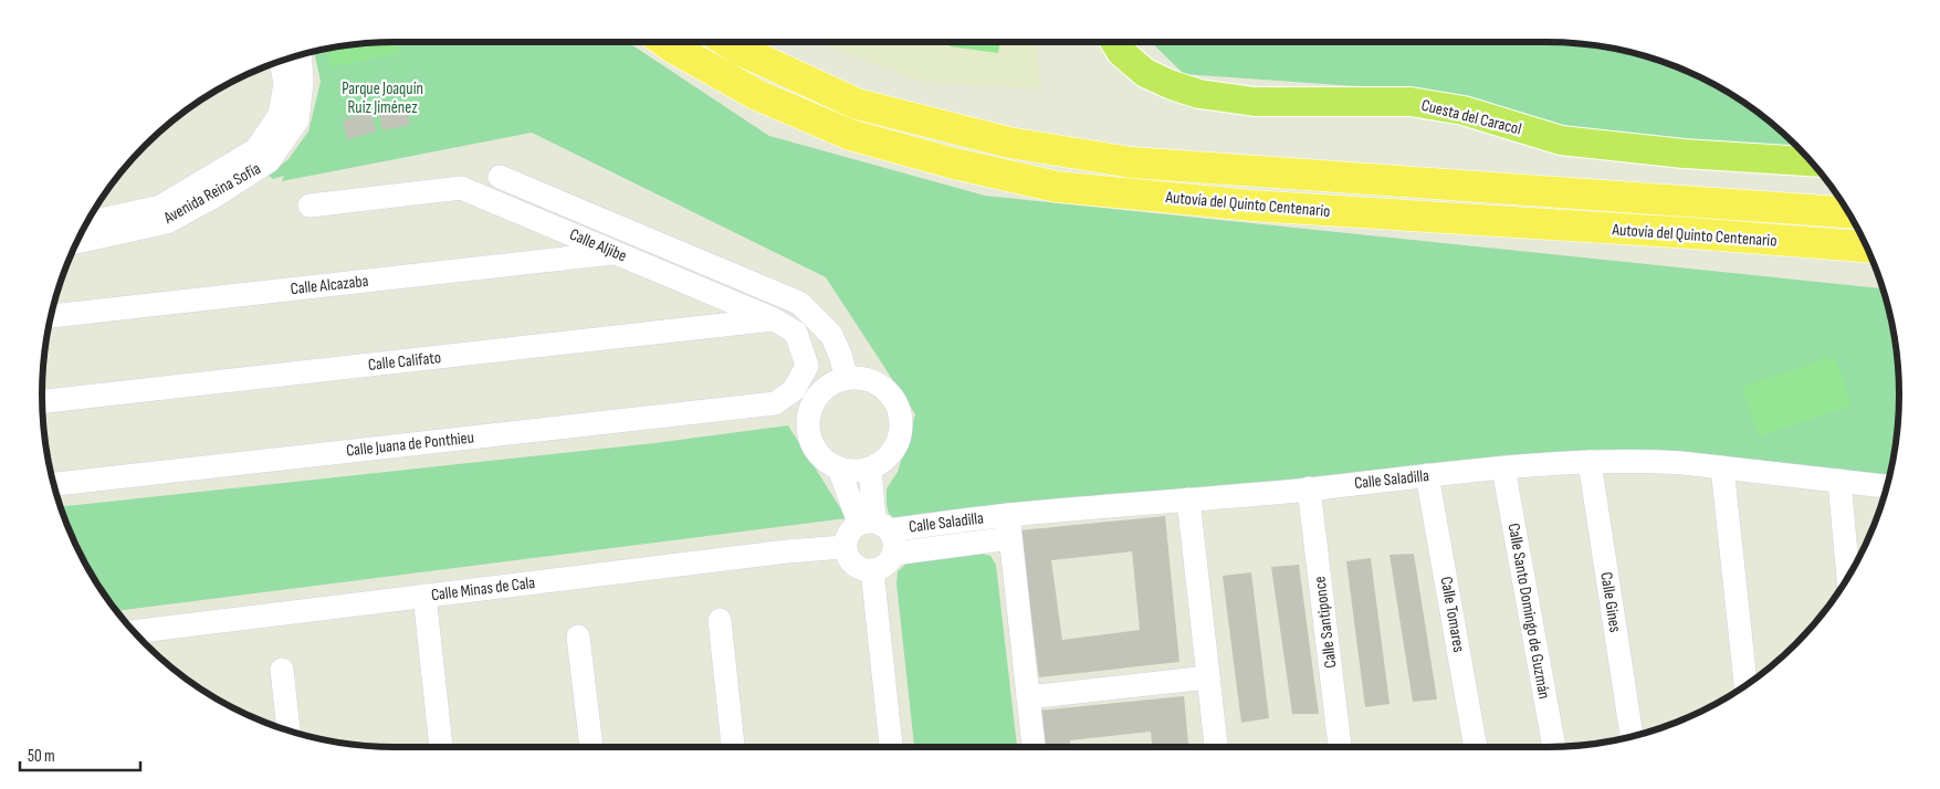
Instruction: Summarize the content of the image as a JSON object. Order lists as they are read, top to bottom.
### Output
{
  "streets": {
    "highway": ["Autovía del Quinto Centenario"],
    "main road": ["Cuesta del Caracol"],
    "street": [
      "Avenida Reina Sofía",
      "Calle Aljibe",
      "Calle Alcazaba",
      "Calle Califato",
      "Calle Juana de Ponthieu",
      "Calle Saladilla",
      "Calle Minas de Cala",
      "Calle Gines",
      "Calle Santo Domingo de Guzmán",
      "Calle Tomares",
      "Calle Santiponce"
    ]
  },
  "crossings": [
    ["Calle Aljibe", "Calle Alcazaba"],
    ["Calle Aljibe", "Calle Califato"],
    ["Calle Aljibe", "Calle Juana de Ponthieu"],
    ["Calle Saladilla", "Calle Minas de Cala"],
    ["Calle Saladilla", "Calle Gines"],
    ["Calle Saladilla", "Calle Santo Domingo de Guzmán"],
    ["Calle Saladilla", "Calle Tomares"],
    ["Calle Saladilla", "Calle Santiponce"]
  ],
  "parks": ["Parque Joaquín Ruiz Jiménez"],
  "scale_bar": "50 m"
}
